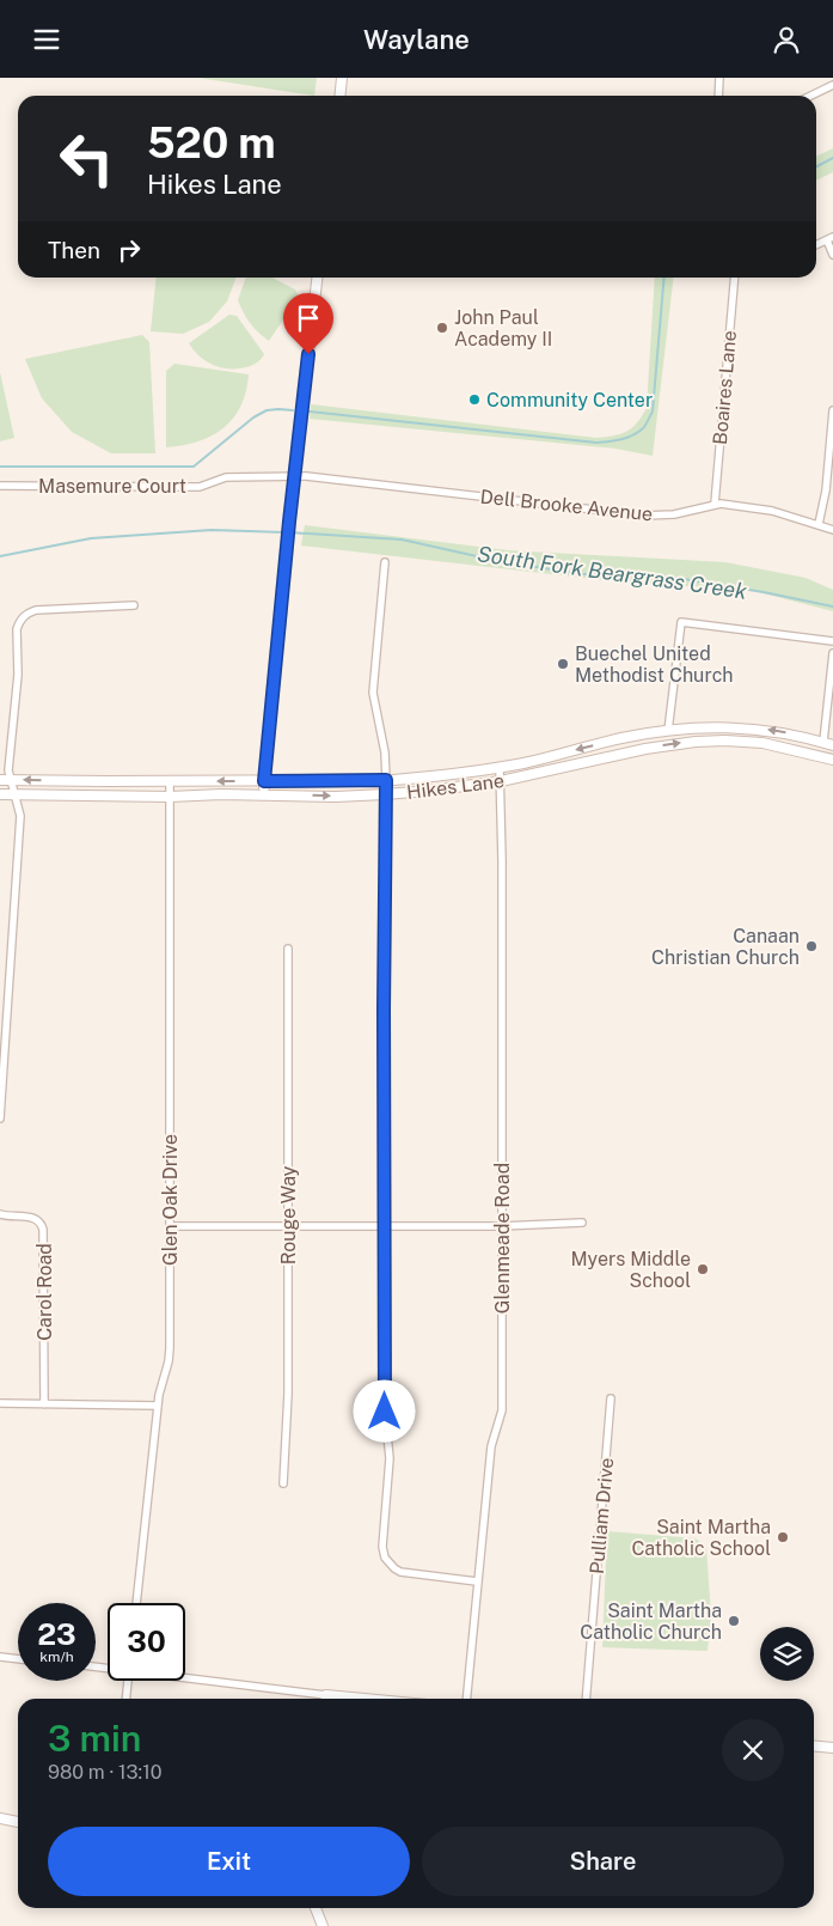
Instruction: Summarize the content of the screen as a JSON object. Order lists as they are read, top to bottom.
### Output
{
  "streets": {
    "main road": ["Hikes Lane"],
    "street": [
      "Boaires Lane",
      "Masemure Court",
      "Dell Brooke Avenue",
      "Glen Oak Drive",
      "Rouge Way",
      "Glenmeade Road",
      "Carol Road",
      "Pulliam Drive"
    ]
  },
  "crossings": [
    ["Boaires Lane", "Dell Brooke Avenue"],
    ["Masemure Court", "Dell Brooke Avenue"],
    ["Hikes Lane", "Glen Oak Drive"],
    ["Hikes Lane", "Glenmeade Road"]
  ],
  "water": ["South Fork Beargrass Creek"],
  "places": [
    "John Paul Academy II",
    "Community Center",
    "Buechel United Methodist Church",
    "Canaan Christian Church",
    "Myers Middle School",
    "Saint Martha Catholic School",
    "Saint Martha Catholic Church"
  ],
  "page": {
    "header": "Waylane",
    "turn": ["520 m", "Hikes Lane"],
    "then": "Then",
    "speed": "23 km/h",
    "limit": "30",
    "heading": ["3 min", "980 m · 13:10"],
    "buttons": ["Exit", "Share"]
  }
}
